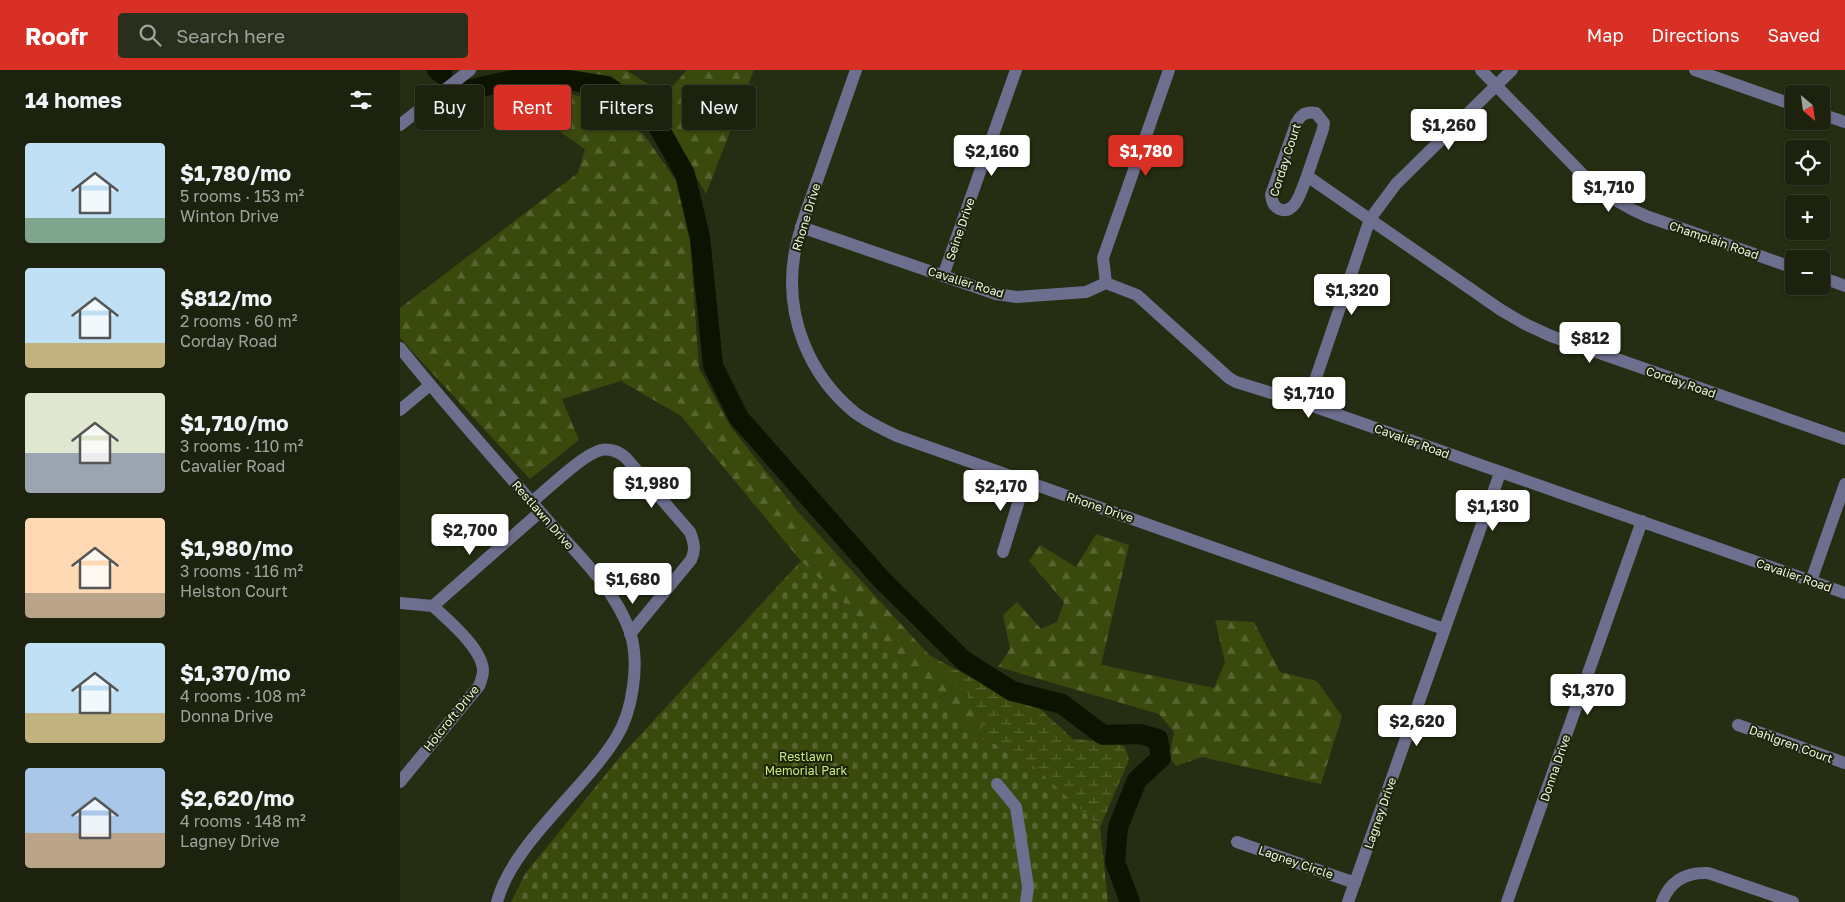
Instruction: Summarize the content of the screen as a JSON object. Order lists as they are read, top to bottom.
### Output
{
  "streets": {
    "street": [
      "Corday Court",
      "Rhone Drive",
      "Seine Drive",
      "Champlain Road",
      "Cavalier Road",
      "Corday Road",
      "Restlawn Drive",
      "Holcroft Drive",
      "Dahlgren Court",
      "Donna Drive",
      "Lagney Drive",
      "Lagney Circle"
    ]
  },
  "crossings": [
    ["Corday Court", "Corday Road"],
    ["Rhone Drive", "Cavalier Road"],
    ["Rhone Drive", "Lagney Drive"],
    ["Seine Drive", "Cavalier Road"],
    ["Cavalier Road", "Donna Drive"],
    ["Cavalier Road", "Lagney Drive"],
    ["Lagney Drive", "Lagney Circle"]
  ],
  "parks": ["Restlawn Memorial Park"],
  "north": "bottom right",
  "page": {
    "header": "Roofr",
    "search": "Search here",
    "nav": ["Map", "Directions", "Saved"],
    "heading": "14 homes",
    "map_buttons": ["+", "−"],
    "chip": [
      "Buy",
      "Rent",
      "Filters",
      "New"
    ],
    "price": [
      "$1,260",
      "$2,160",
      "$1,780",
      "$1,710",
      "$1,320",
      "$812",
      "$1,710",
      "$1,980",
      "$2,170",
      "$1,130",
      "$2,700",
      "$1,680",
      "$1,370",
      "$2,620"
    ],
    "list": [
      {
        "name": "$1,780/mo",
        "note": "5 rooms · 153 m² · Winton Drive"
      },
      {
        "name": "$812/mo",
        "note": "2 rooms · 60 m² · Corday Road"
      },
      {
        "name": "$1,710/mo",
        "note": "3 rooms · 110 m² · Cavalier Road"
      },
      {
        "name": "$1,980/mo",
        "note": "3 rooms · 116 m² · Helston Court"
      },
      {
        "name": "$1,370/mo",
        "note": "4 rooms · 108 m² · Donna Drive"
      },
      {
        "name": "$2,620/mo",
        "note": "4 rooms · 148 m² · Lagney Drive"
      }
    ]
  }
}
